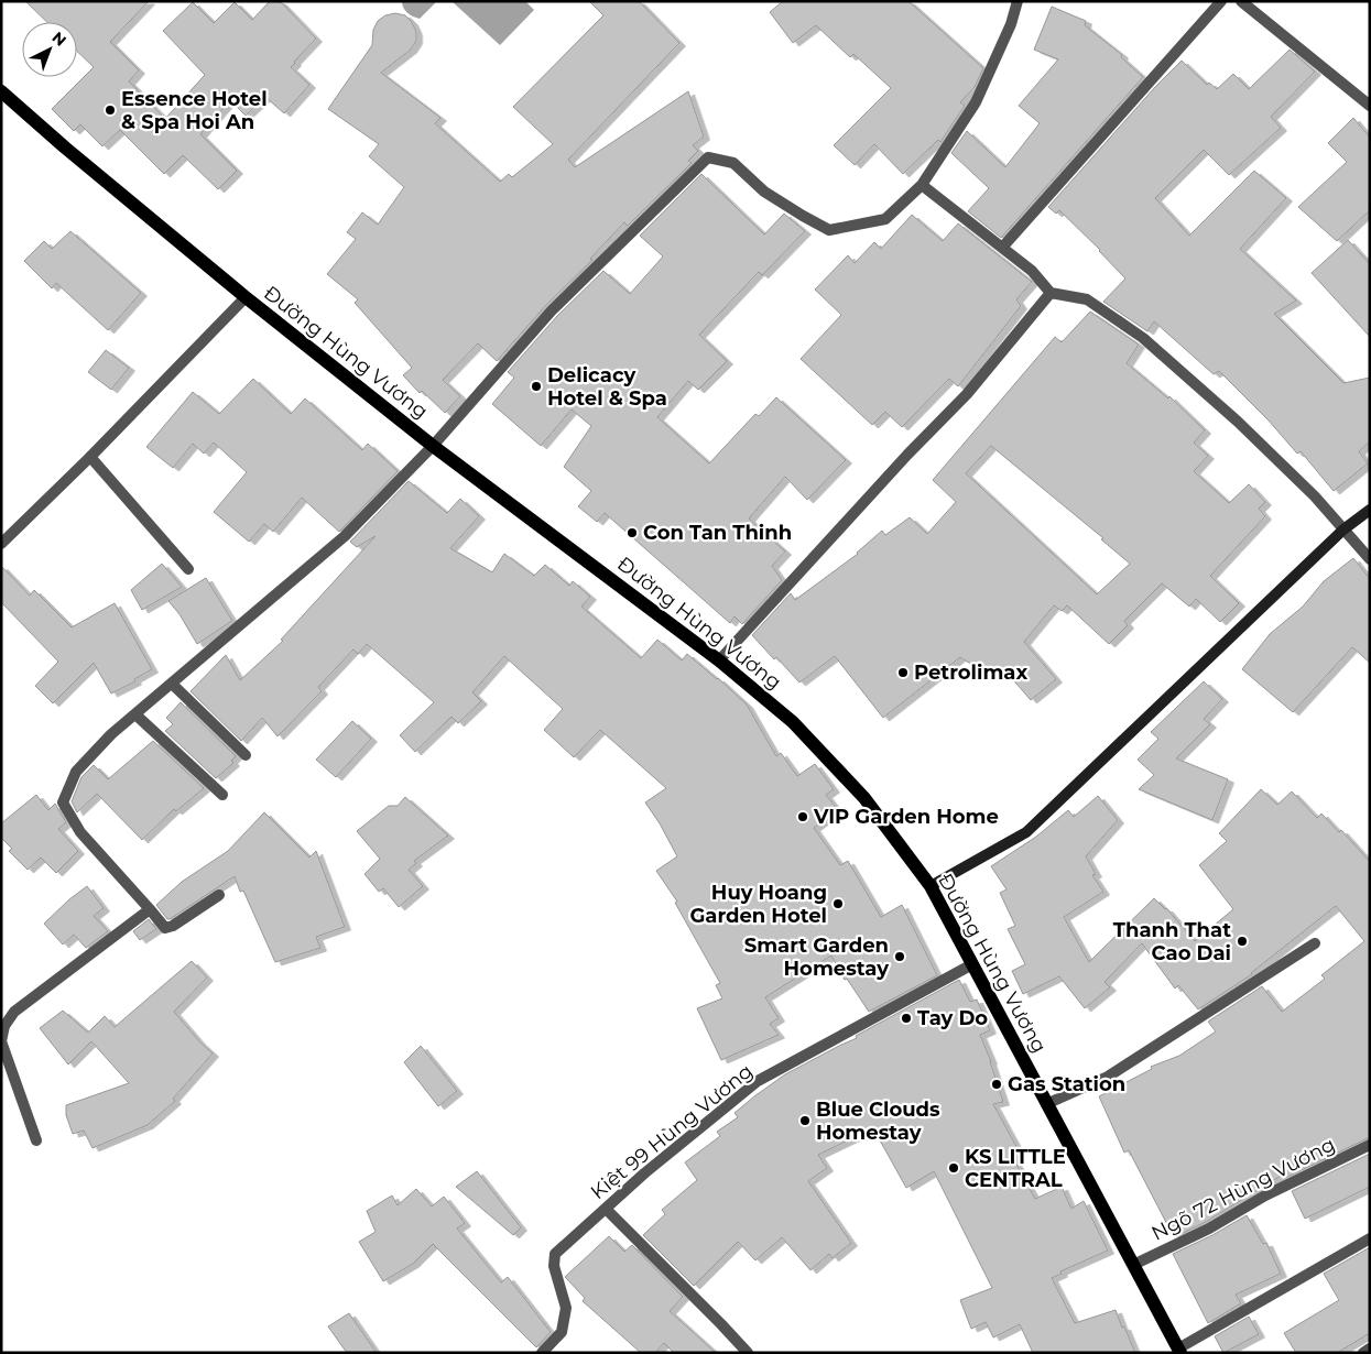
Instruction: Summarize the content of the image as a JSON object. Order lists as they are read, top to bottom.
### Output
{
  "streets": {
    "main road": ["Đường Hùng Vương"],
    "street": ["Kiệt 99 Hùng Vương", "Ngõ 72 Hùng Vương"]
  },
  "crossings": [
    ["Đường Hùng Vương", "Kiệt 99 Hùng Vương"],
    ["Đường Hùng Vương", "Ngõ 72 Hùng Vương"]
  ],
  "places": [
    "Essence Hotel & Spa Hoi An",
    "Delicacy Hotel & Spa",
    "Con Tan Thinh",
    "Petrolimax",
    "VIP Garden Home",
    "Huy Hoang Garden Hotel",
    "Thanh That Cao Dai",
    "Smart Garden Homestay",
    "Tay Do",
    "Gas Station",
    "Blue Clouds Homestay",
    "KS LITTLE CENTRAL"
  ],
  "north": "top right"
}
